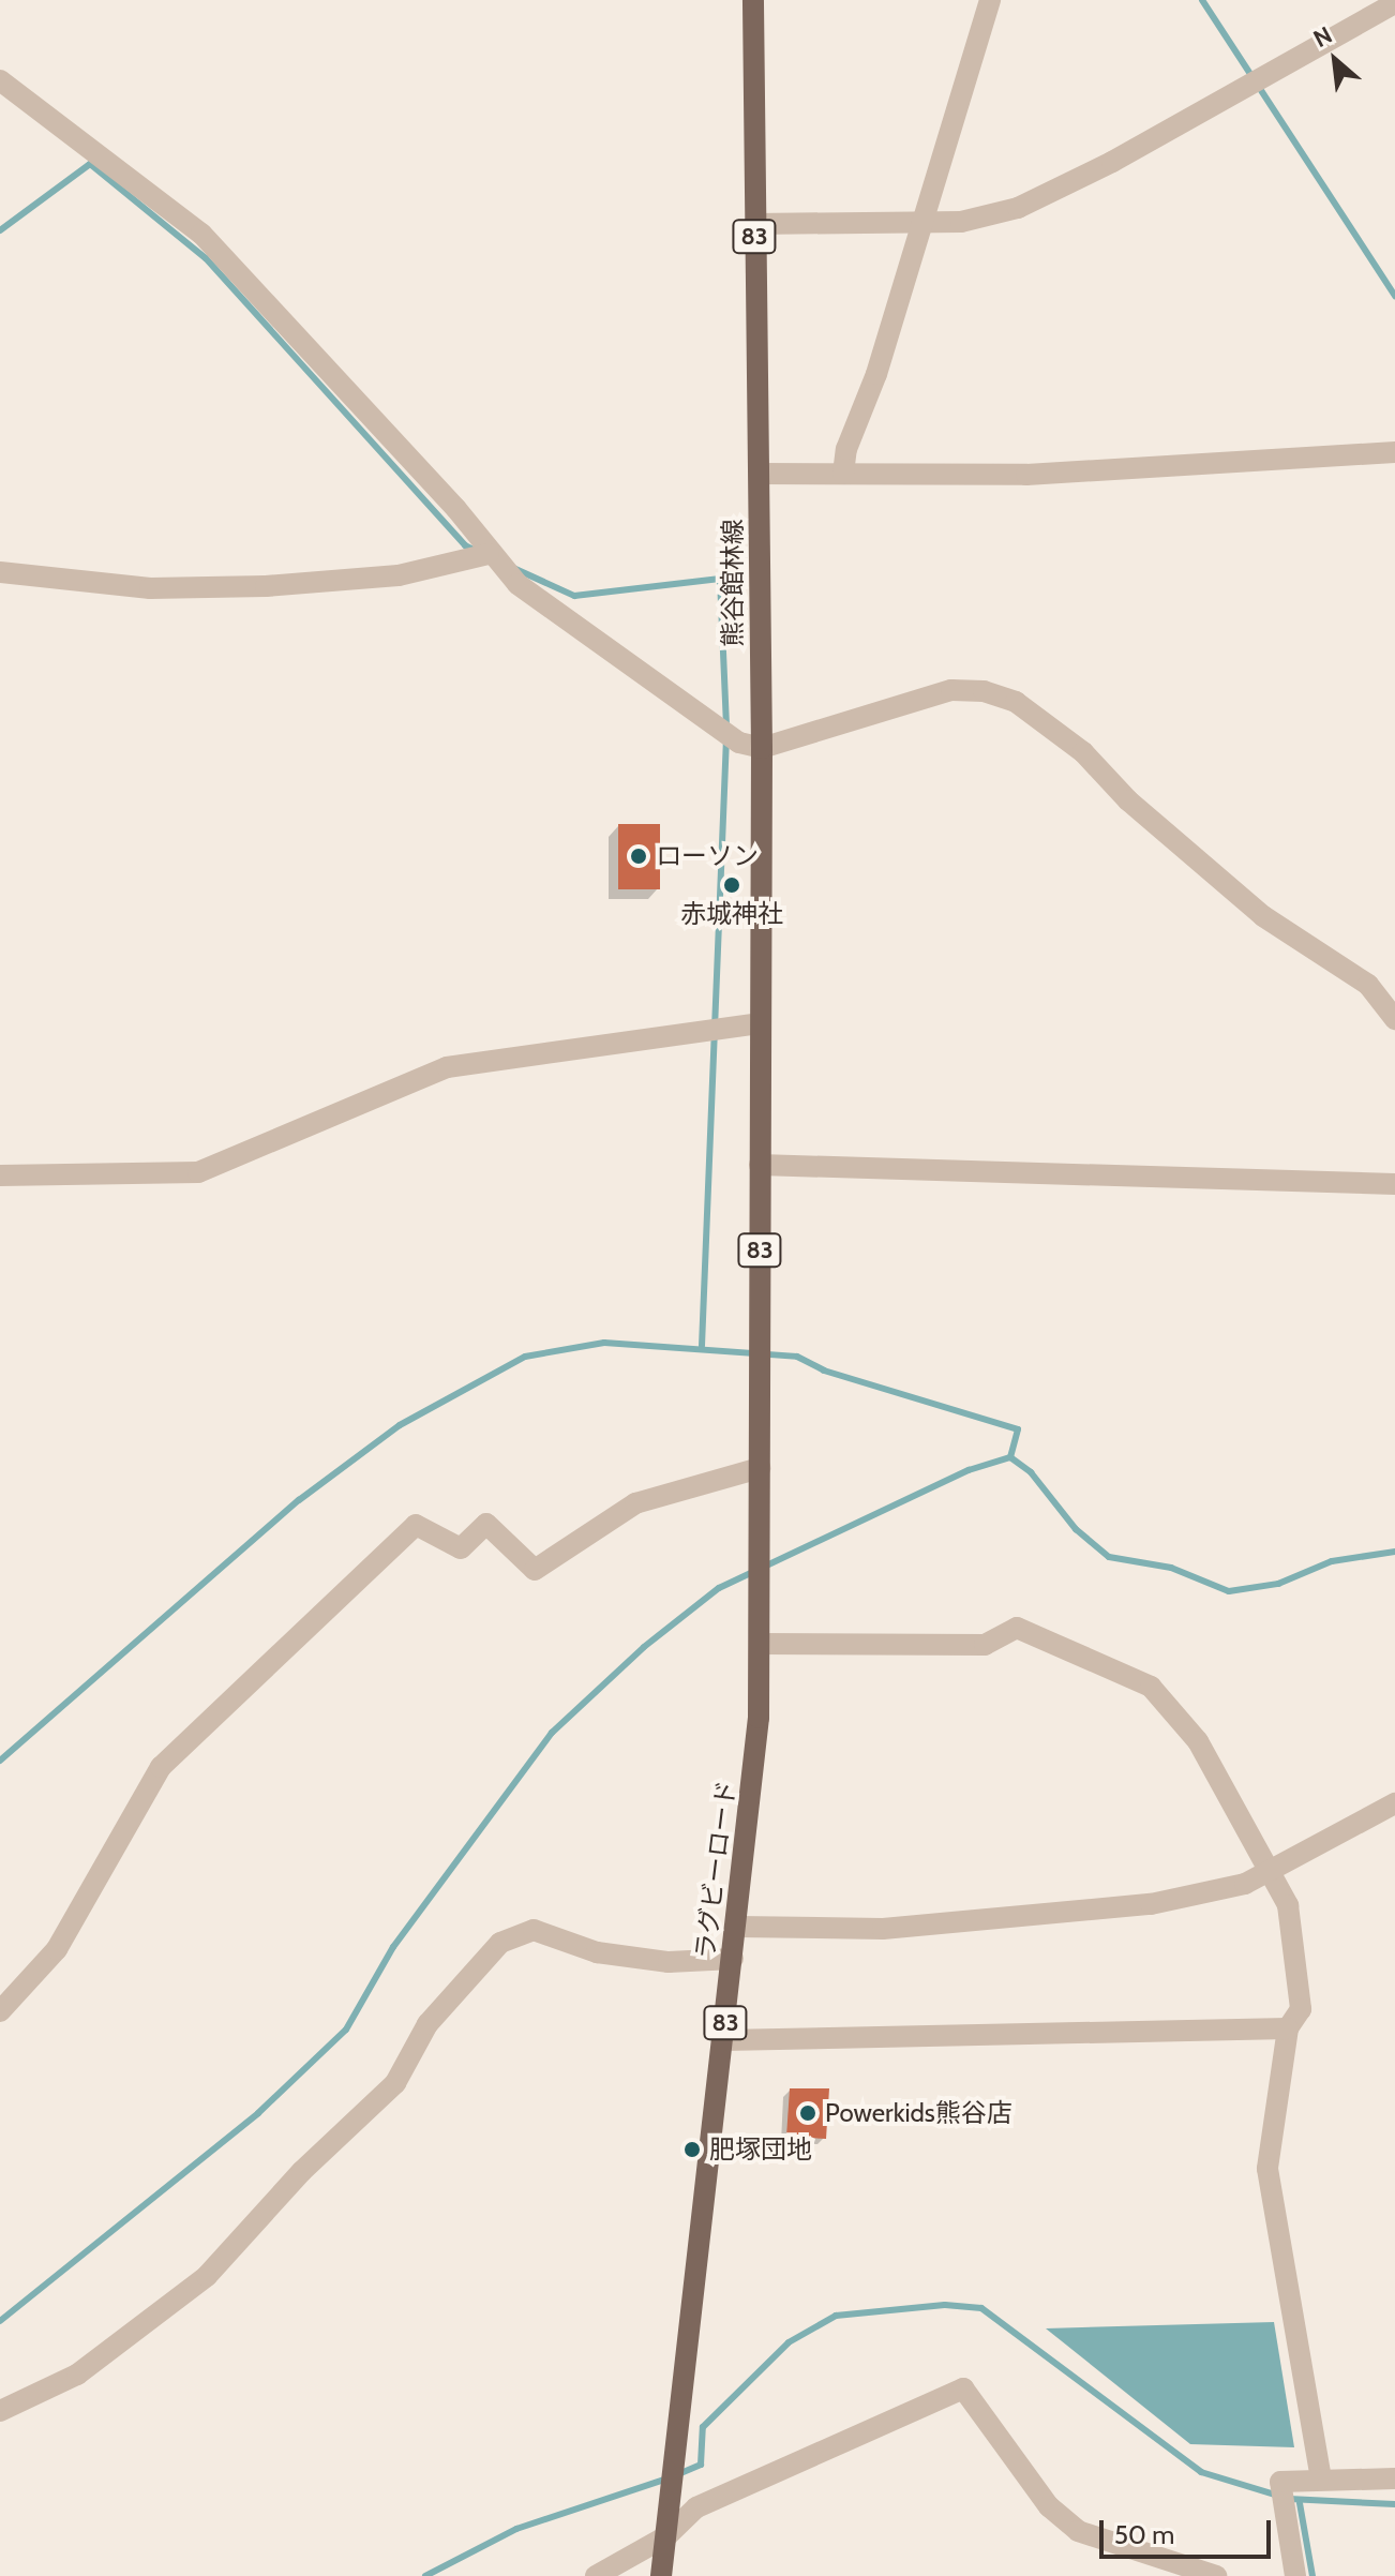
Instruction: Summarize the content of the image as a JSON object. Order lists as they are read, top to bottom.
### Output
{
  "streets": {
    "main road": ["83", "熊谷館林線", "ラグビーロード"]
  },
  "crossings": [
    ["熊谷館林線", "ラグビーロード"]
  ],
  "places": [
    "ローソン",
    "赤城神社",
    "Powerkids熊谷店",
    "肥塚団地"
  ],
  "scale_bar": "50 m",
  "north": "top left"
}
